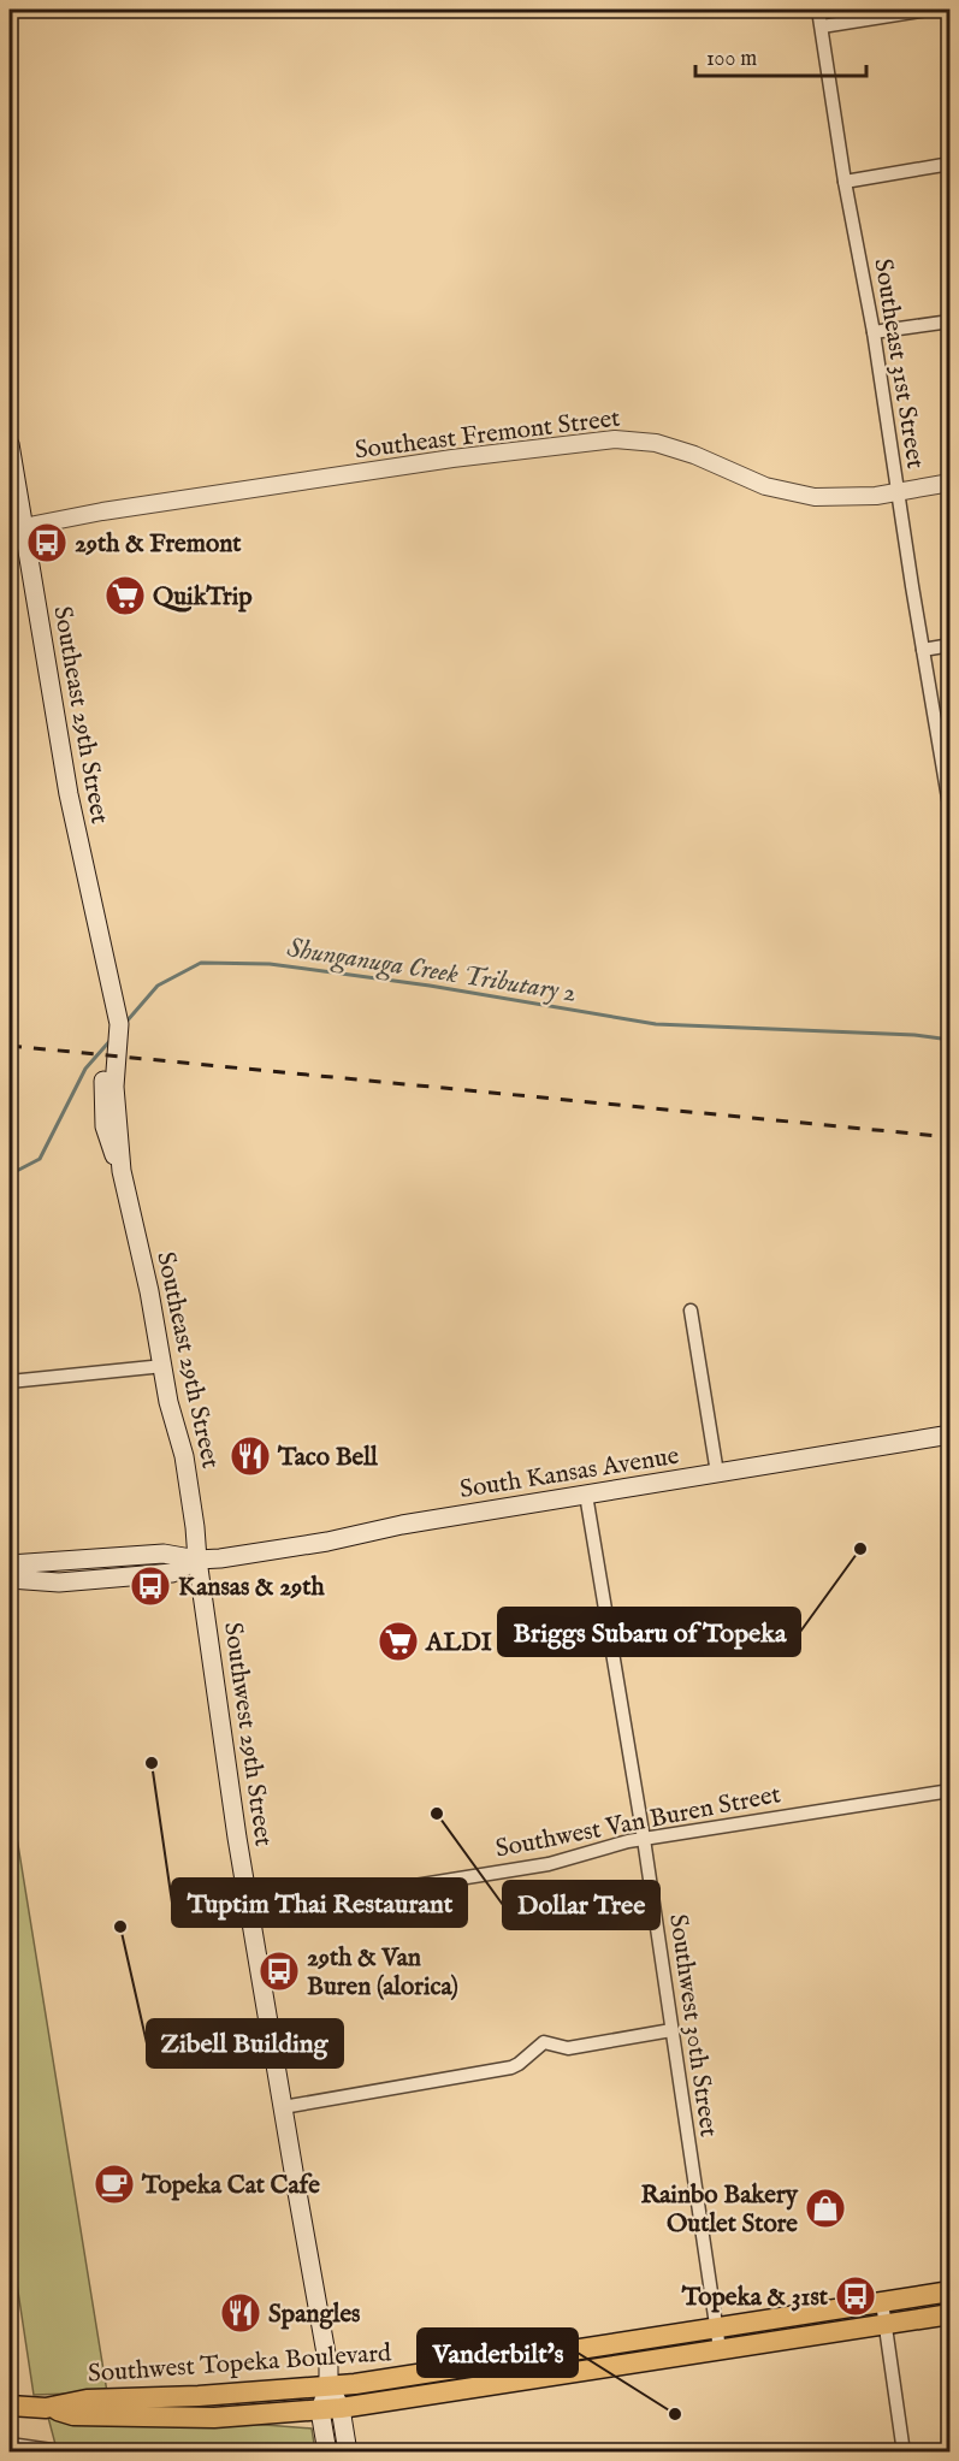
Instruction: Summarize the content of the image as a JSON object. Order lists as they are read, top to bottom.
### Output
{
  "streets": {
    "main road": [
      "Southeast 29th Street",
      "South Kansas Avenue",
      "Southwest 29th Street",
      "Southwest Topeka Boulevard"
    ],
    "street": [
      "Southeast 31st Street",
      "Southeast Fremont Street",
      "Southwest Van Buren Street",
      "Southwest 30th Street"
    ]
  },
  "crossings": [
    ["Southeast 31st Street", "Southeast Fremont Street"],
    ["Southeast Fremont Street", "Southeast 29th Street"],
    ["Southeast 29th Street", "South Kansas Avenue"],
    ["Southeast 29th Street", "Southwest 29th Street"],
    ["South Kansas Avenue", "Southwest 29th Street"],
    ["South Kansas Avenue", "Southwest 30th Street"],
    ["Southwest 29th Street", "Southwest Van Buren Street"],
    ["Southwest 29th Street", "Southwest Topeka Boulevard"],
    ["Southwest Van Buren Street", "Southwest 30th Street"],
    ["Southwest 30th Street", "Southwest Topeka Boulevard"]
  ],
  "water": ["Shunganuga Creek Tributary 2"],
  "places": {
    "bus stop": [
      "29th & Fremont",
      "Kansas & 29th",
      "29th & Van Buren (alorica)",
      "Topeka & 31st"
    ],
    "supermarket": ["QuikTrip", "ALDI"],
    "restaurant": ["Taco Bell", "Spangles"],
    "other": [
      "Briggs Subaru of Topeka",
      "Tuptim Thai Restaurant",
      "Dollar Tree",
      "Zibell Building",
      "Vanderbilt's"
    ],
    "cafe": ["Topeka Cat Cafe"],
    "shop": ["Rainbo Bakery Outlet Store"]
  },
  "scale_bar": "100 m"
}
